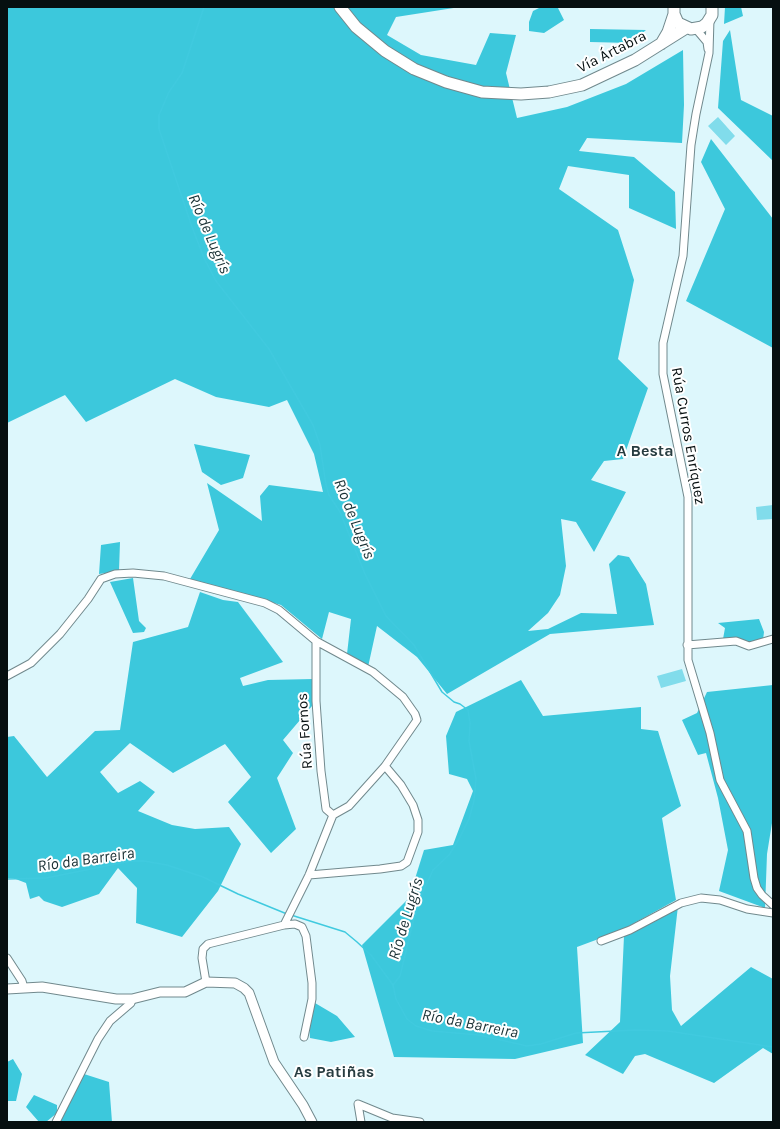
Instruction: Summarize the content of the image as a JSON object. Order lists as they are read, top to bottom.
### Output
{
  "streets": {
    "highway": ["Vía Ártabra"],
    "street": ["Rúa Curros Enríquez", "Rúa Fornos"]
  },
  "crossings": [
    ["Vía Ártabra", "Rúa Curros Enríquez"]
  ],
  "districts": ["A Besta", "As Patiñas"],
  "water": ["Río de Lugrís", "Río da Barreira"]
}
